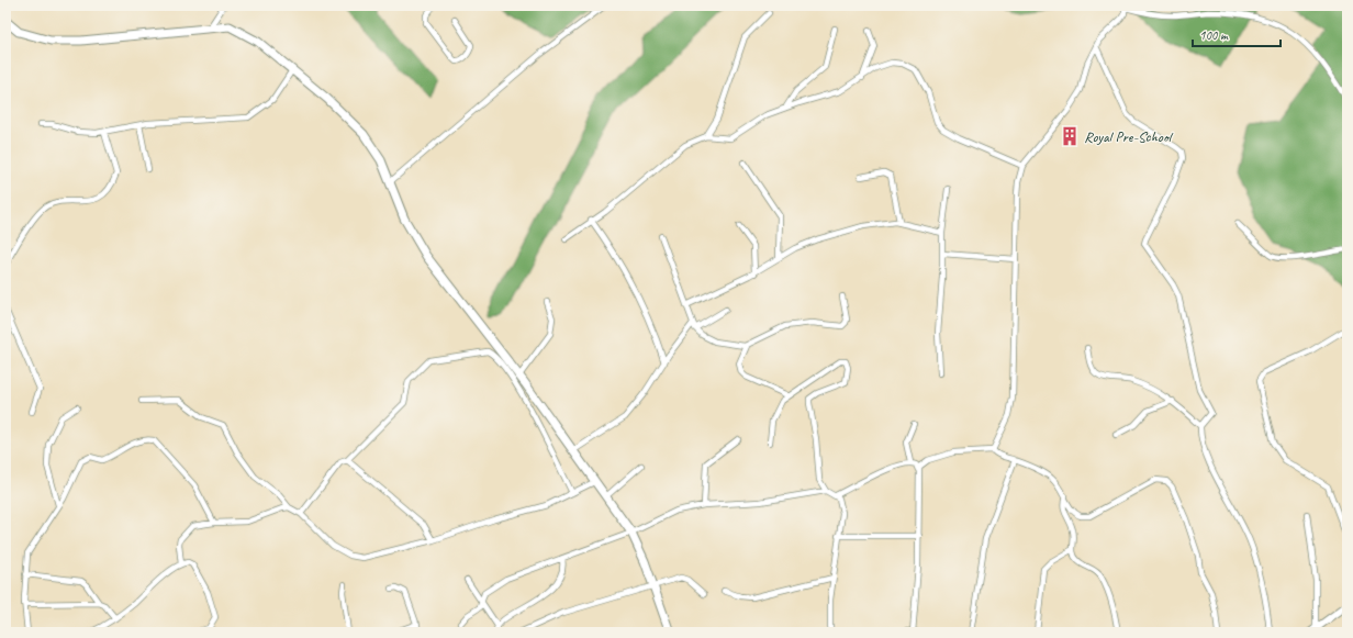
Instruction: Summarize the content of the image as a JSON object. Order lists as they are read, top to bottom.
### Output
{
  "places": {
    "building": ["Royal Pre-School"]
  },
  "scale_bar": "100 m"
}
